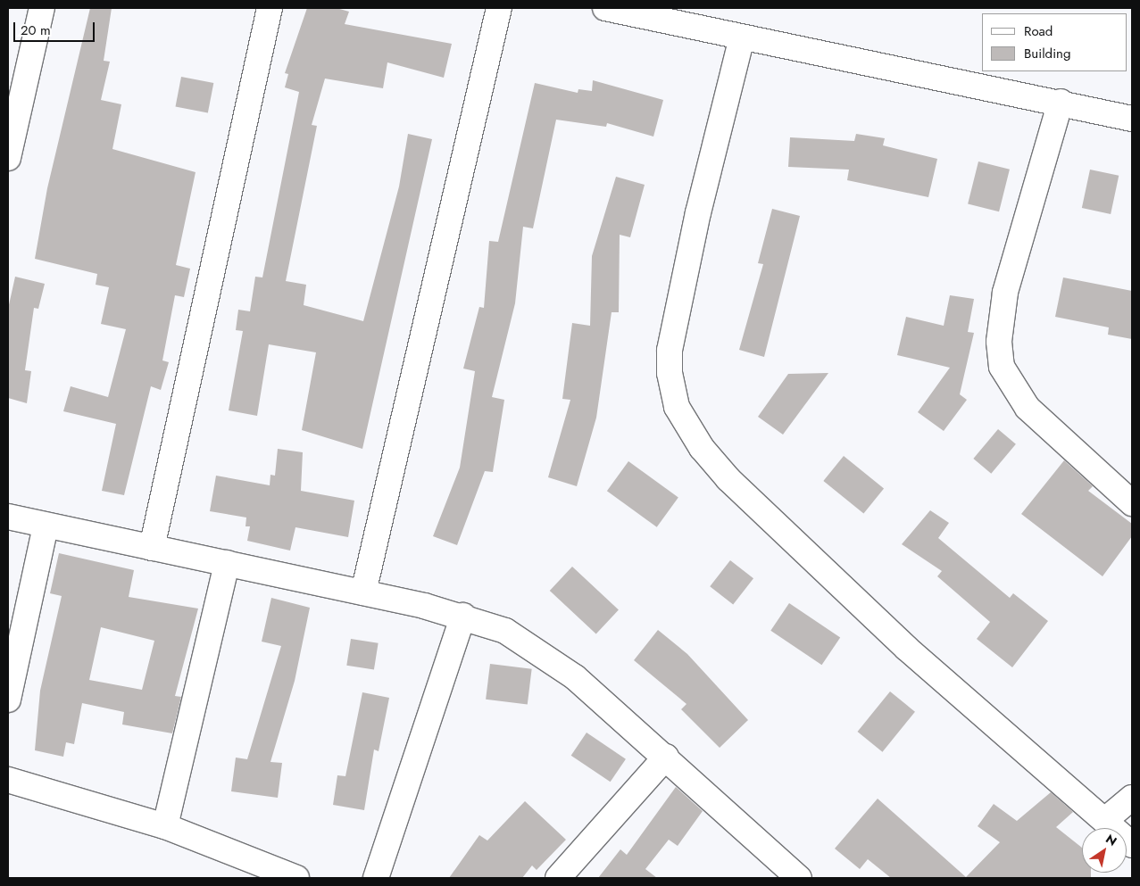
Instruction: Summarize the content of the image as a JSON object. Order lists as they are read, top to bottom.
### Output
{
  "legend": ["Road", "Building"],
  "scale_bar": "20 m",
  "north": "top right"
}
